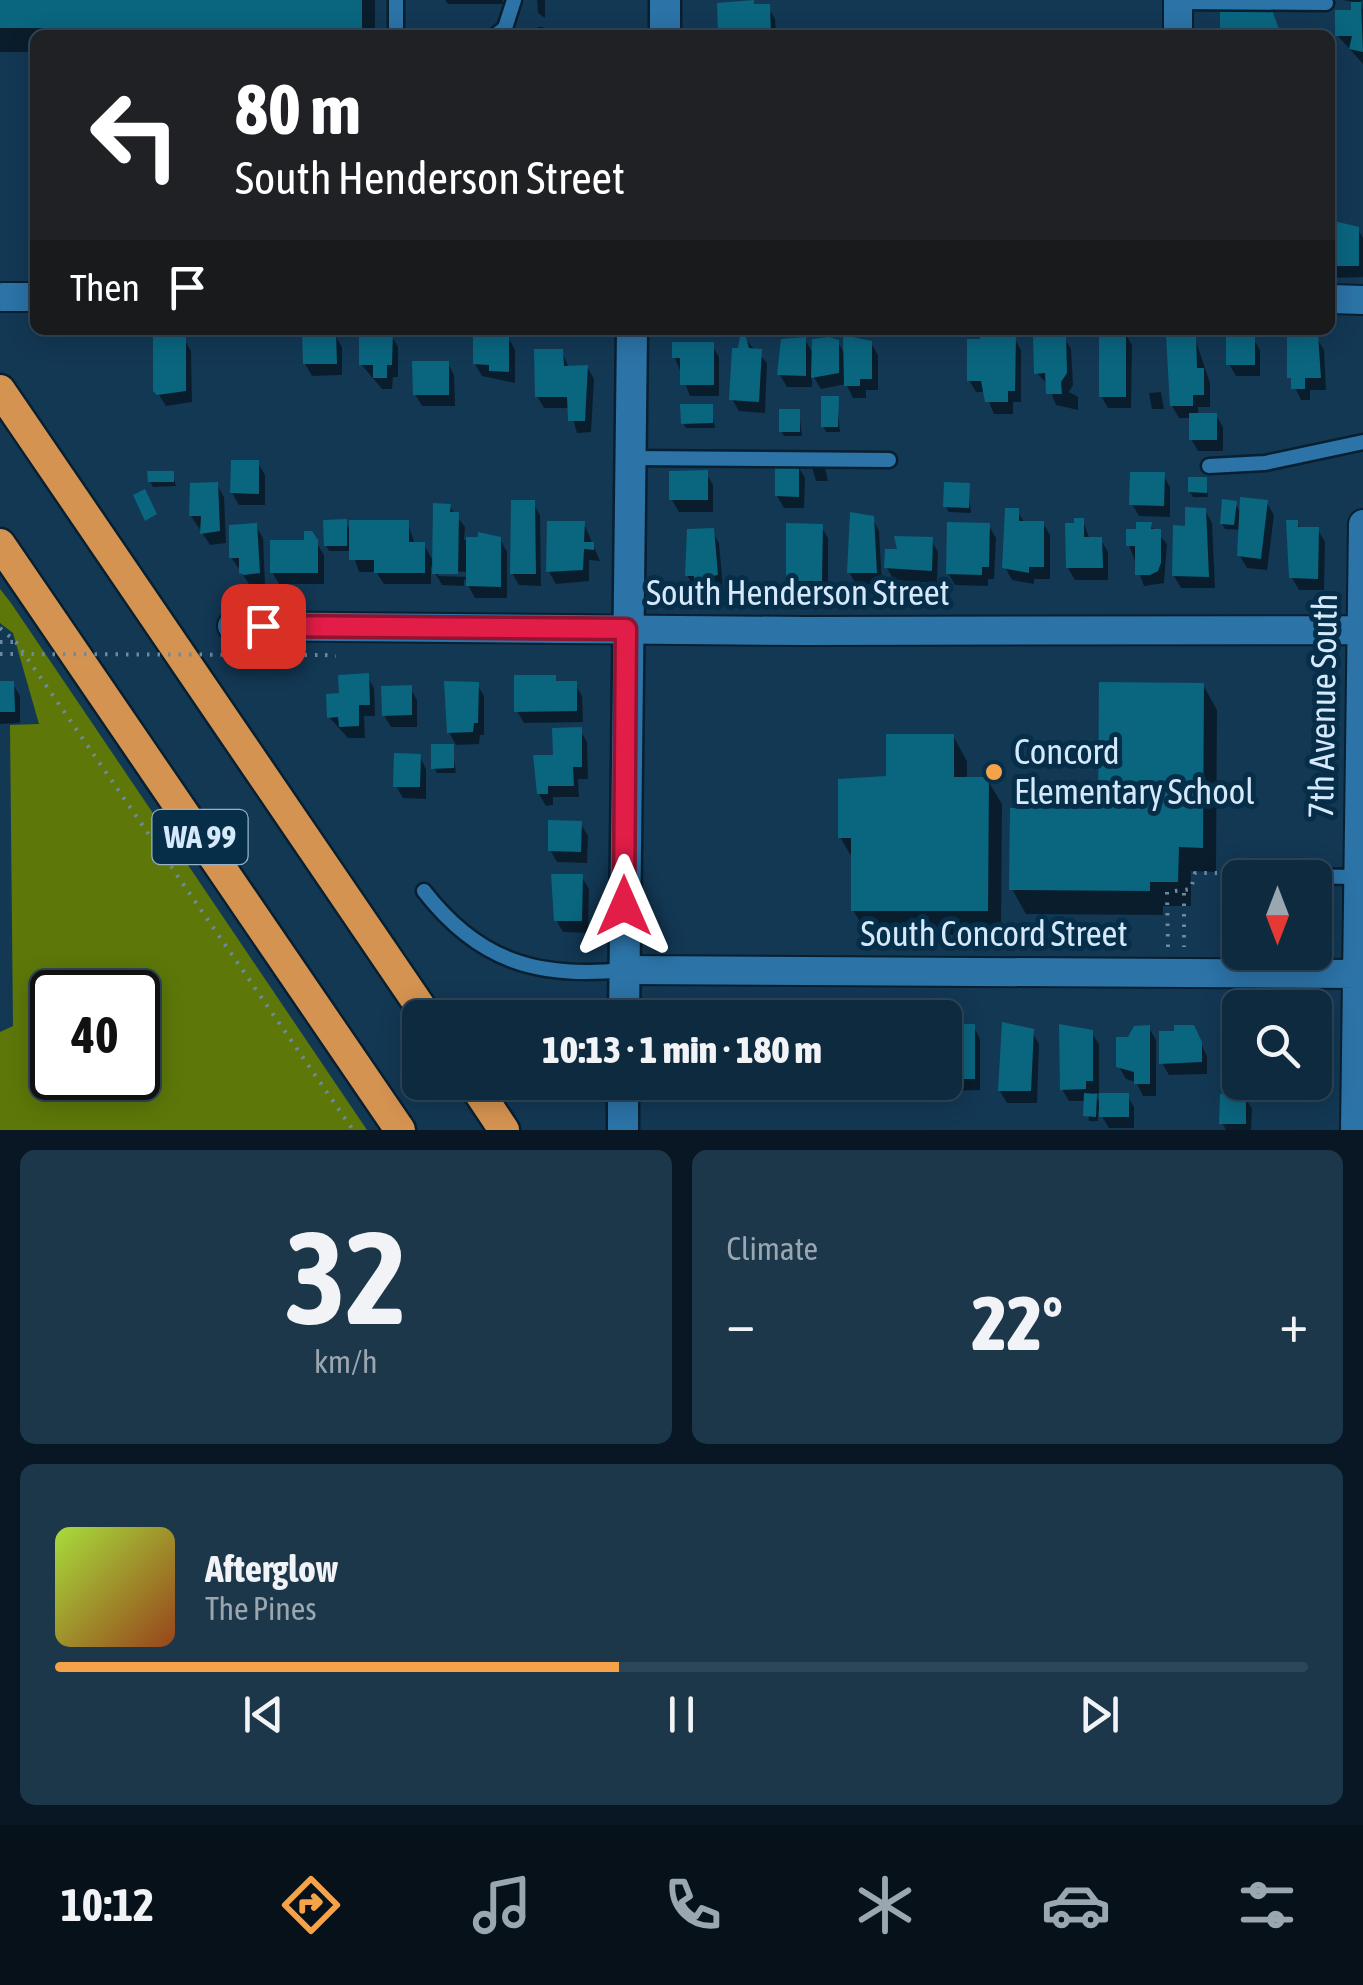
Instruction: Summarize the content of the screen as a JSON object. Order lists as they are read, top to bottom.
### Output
{
  "streets": {
    "highway": ["WA 99"],
    "street": ["South Henderson Street", "7th Avenue South", "South Concord Street"]
  },
  "crossings": [
    ["South Henderson Street", "7th Avenue South"],
    ["7th Avenue South", "South Concord Street"]
  ],
  "places": ["Concord Elementary School"],
  "north": "bottom",
  "page": {
    "turn": ["80 m", "South Henderson Street"],
    "then": "Then",
    "limit": "40",
    "trip": "10:13 · 1 min · 180 m",
    "tile": [
      ["32", "km/h"],
      "Climate"
    ],
    "heat": ["−", "22°", "+"],
    "song": ["Afterglow", "The Pines"],
    "tabs": "10:12"
  }
}
